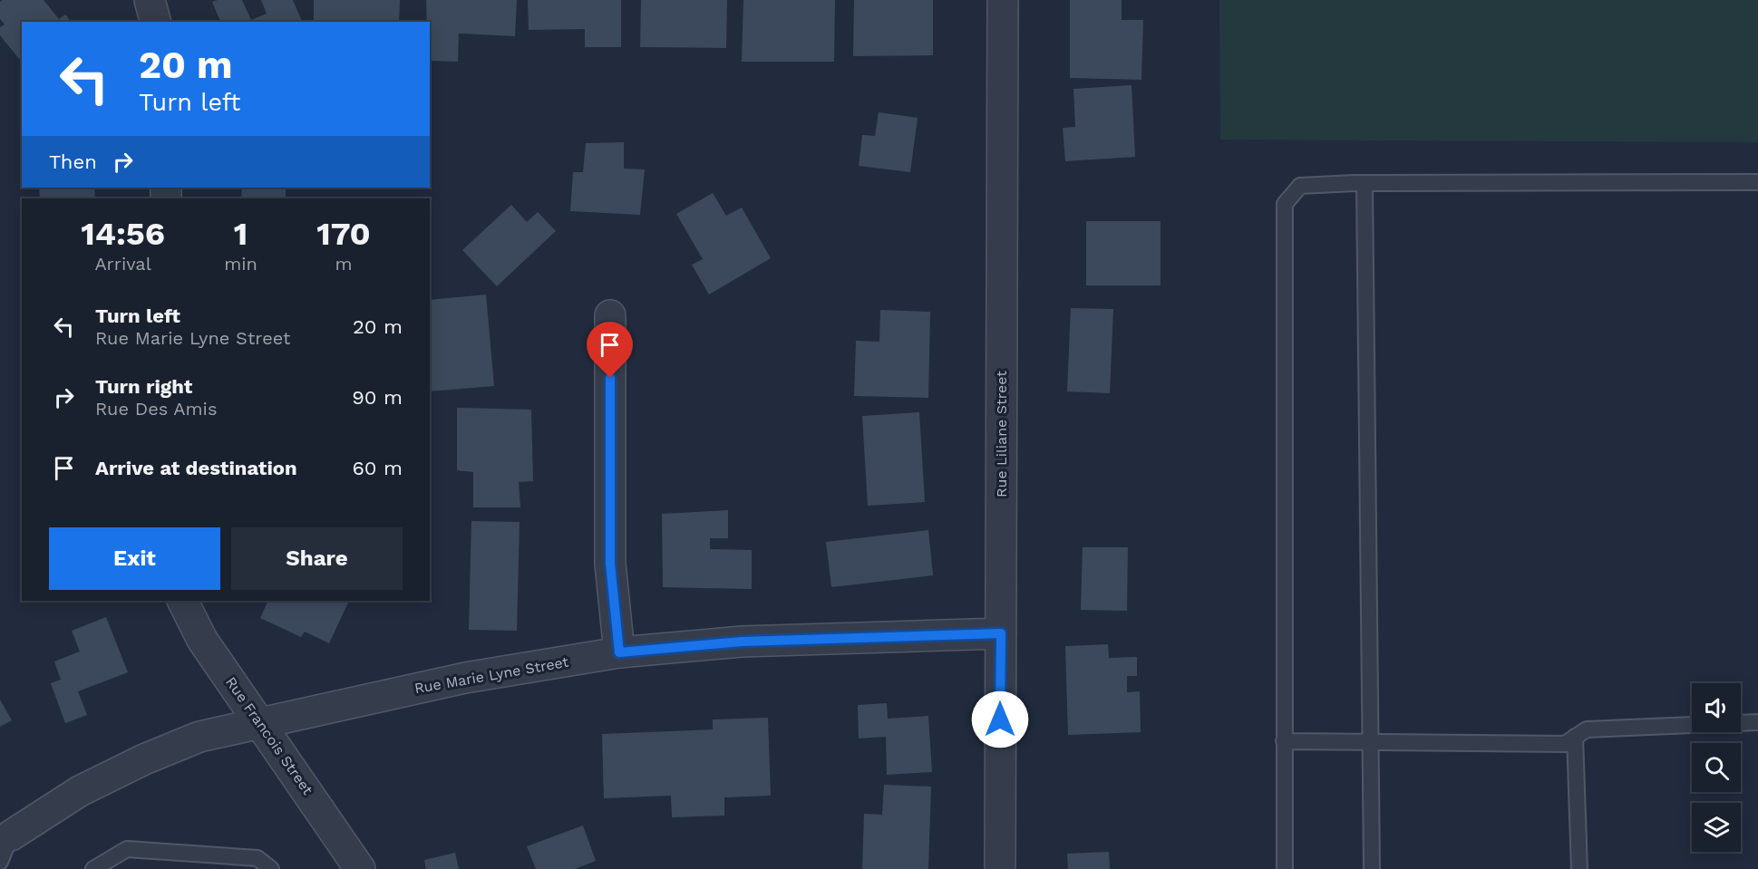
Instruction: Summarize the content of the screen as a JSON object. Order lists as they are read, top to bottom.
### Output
{
  "streets": {
    "street": ["Rue Liliane Street", "Rue Marie Lyne Street", "Rue Francois Street"]
  },
  "crossings": [
    ["Rue Liliane Street", "Rue Marie Lyne Street"],
    ["Rue Marie Lyne Street", "Rue Francois Street"]
  ],
  "page": {
    "turn": ["20 m", "Turn left"],
    "then": "Then",
    "eta": [
      "14:56",
      "Arrival",
      "1",
      "min",
      "170",
      "m"
    ],
    "list": [
      {
        "name": "Turn left",
        "note": "Rue Marie Lyne Street",
        "value": "20 m"
      },
      {
        "name": "Turn right",
        "note": "Rue Des Amis",
        "value": "90 m"
      },
      {
        "name": "Arrive at destination",
        "value": "60 m"
      }
    ],
    "buttons": ["Exit", "Share"]
  }
}
